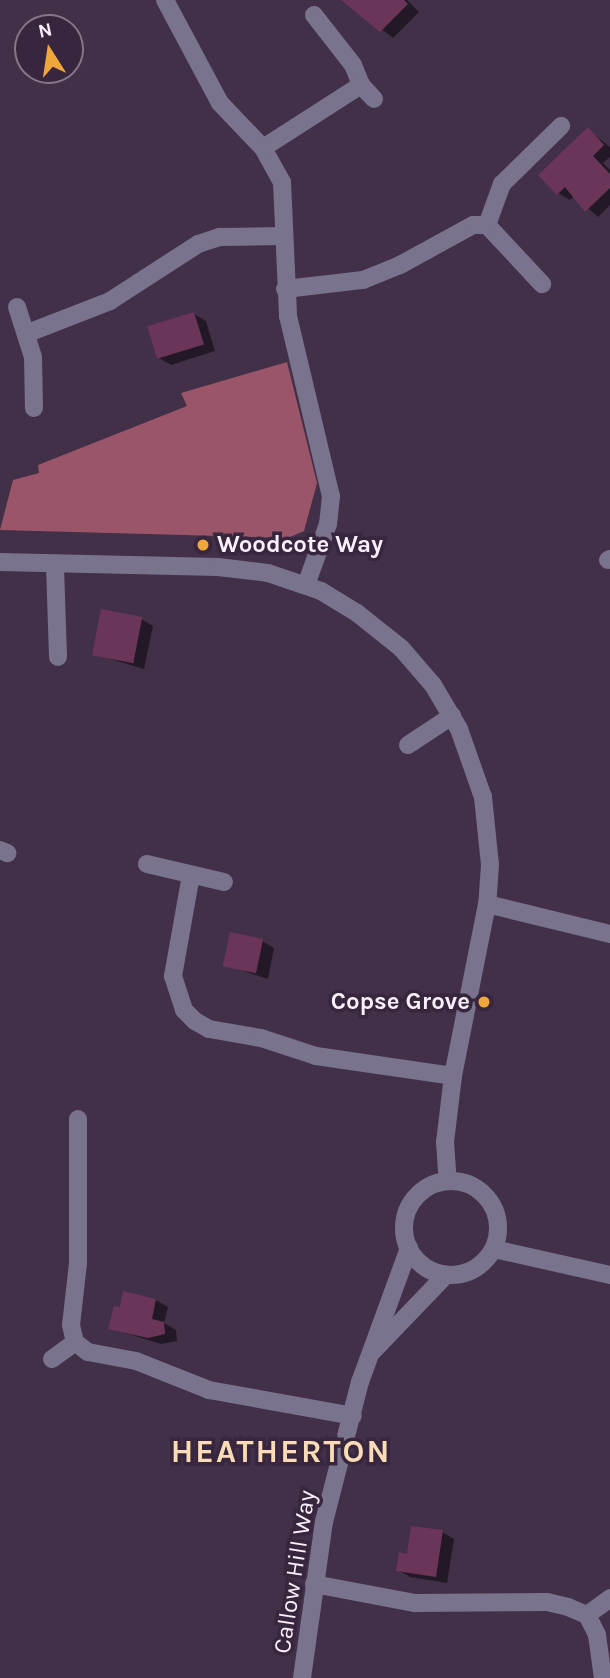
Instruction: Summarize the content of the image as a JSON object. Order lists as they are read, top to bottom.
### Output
{
  "streets": {
    "street": ["Callow Hill Way"]
  },
  "districts": ["HEATHERTON"],
  "places": ["Woodcote Way", "Copse Grove"],
  "north": "top"
}
